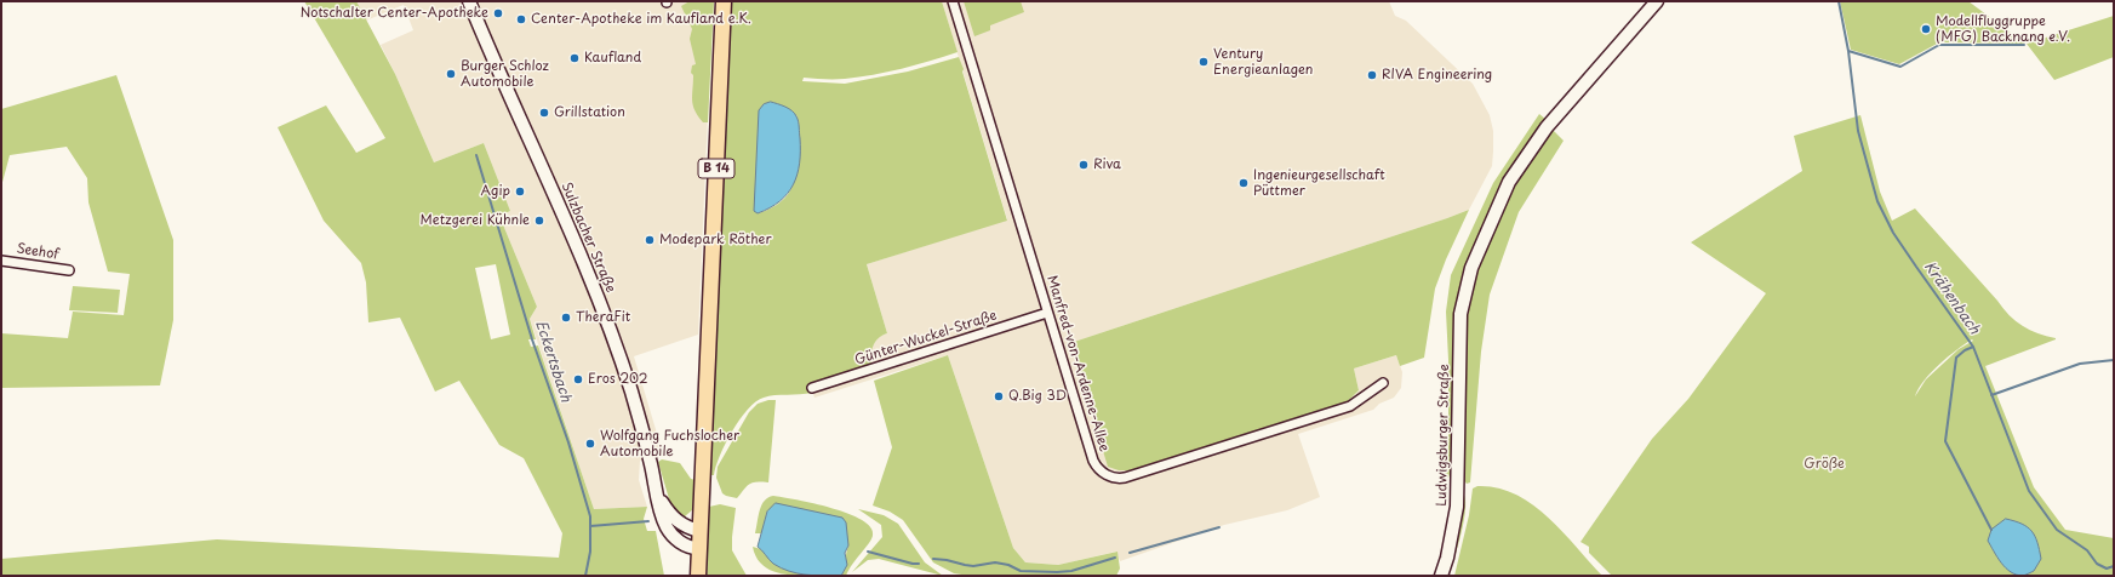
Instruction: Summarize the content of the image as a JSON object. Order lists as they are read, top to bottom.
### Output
{
  "streets": {
    "main road": ["B 14"],
    "street": [
      "Sulzbacher Straße",
      "Seehof",
      "Günter-Wuckel-Straße",
      "Manfred-von-Ardenne-Allee",
      "Ludwigsburger Straße"
    ]
  },
  "crossings": [
    ["B 14", "Sulzbacher Straße"],
    ["Günter-Wuckel-Straße", "Manfred-von-Ardenne-Allee"]
  ],
  "water": ["Krähenbach", "Eckertsbach"],
  "parks": ["Größe"],
  "places": [
    "Notschalter Center-Apotheke",
    "Center-Apotheke im Kaufland e.K.",
    "Modellfluggruppe (MFG) Backnang e.V.",
    "Kaufland",
    "Ventury Energieanlagen",
    "Burger Schloz Automobile",
    "RIVA Engineering",
    "Grillstation",
    "Riva",
    "Ingenieurgesellschaft Püttmer",
    "Agip",
    "Metzgerei Kühnle",
    "Modepark Röther",
    "TheraFit",
    "Eros 202",
    "Q.Big 3D",
    "Wolfgang Fuchslocher Automobile"
  ]
}
